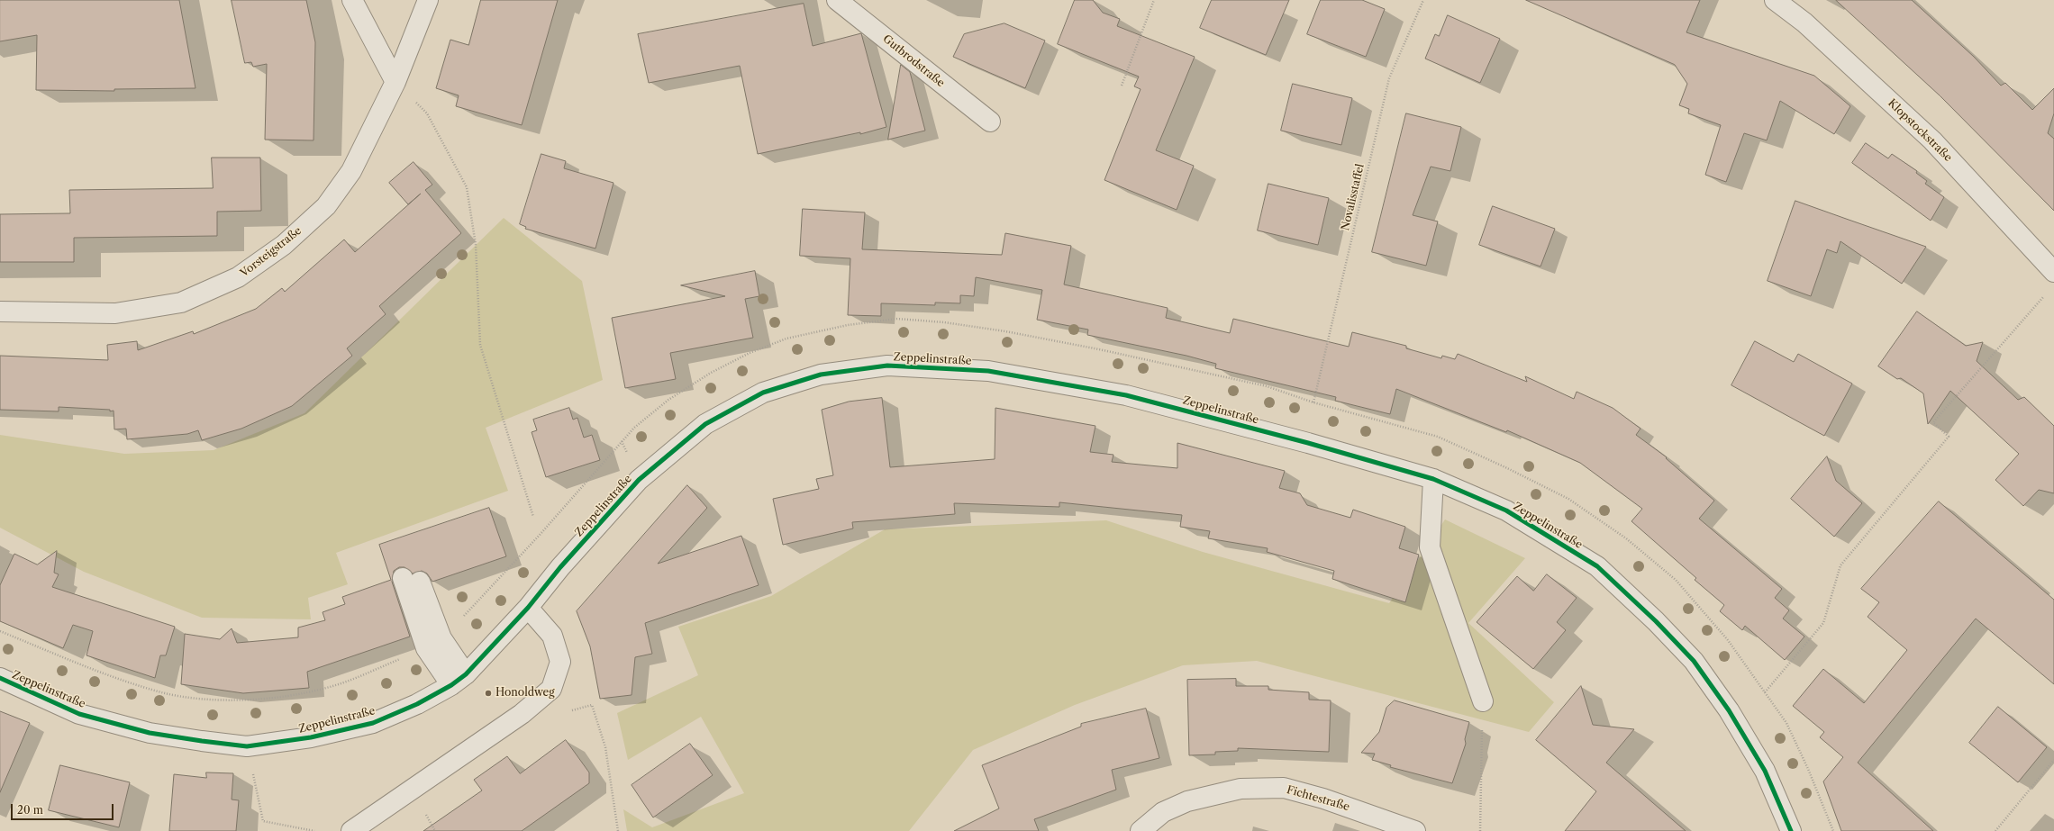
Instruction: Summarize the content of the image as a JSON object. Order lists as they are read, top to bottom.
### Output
{
  "streets": {
    "street": [
      "Gutbrodstraße",
      "Klopstockstraße",
      "Vorsteigstraße",
      "Zeppelinstraße",
      "Fichtestraße"
    ],
    "path": ["Novalisstaffel"]
  },
  "places": ["Honoldweg"],
  "scale_bar": "20 m"
}
